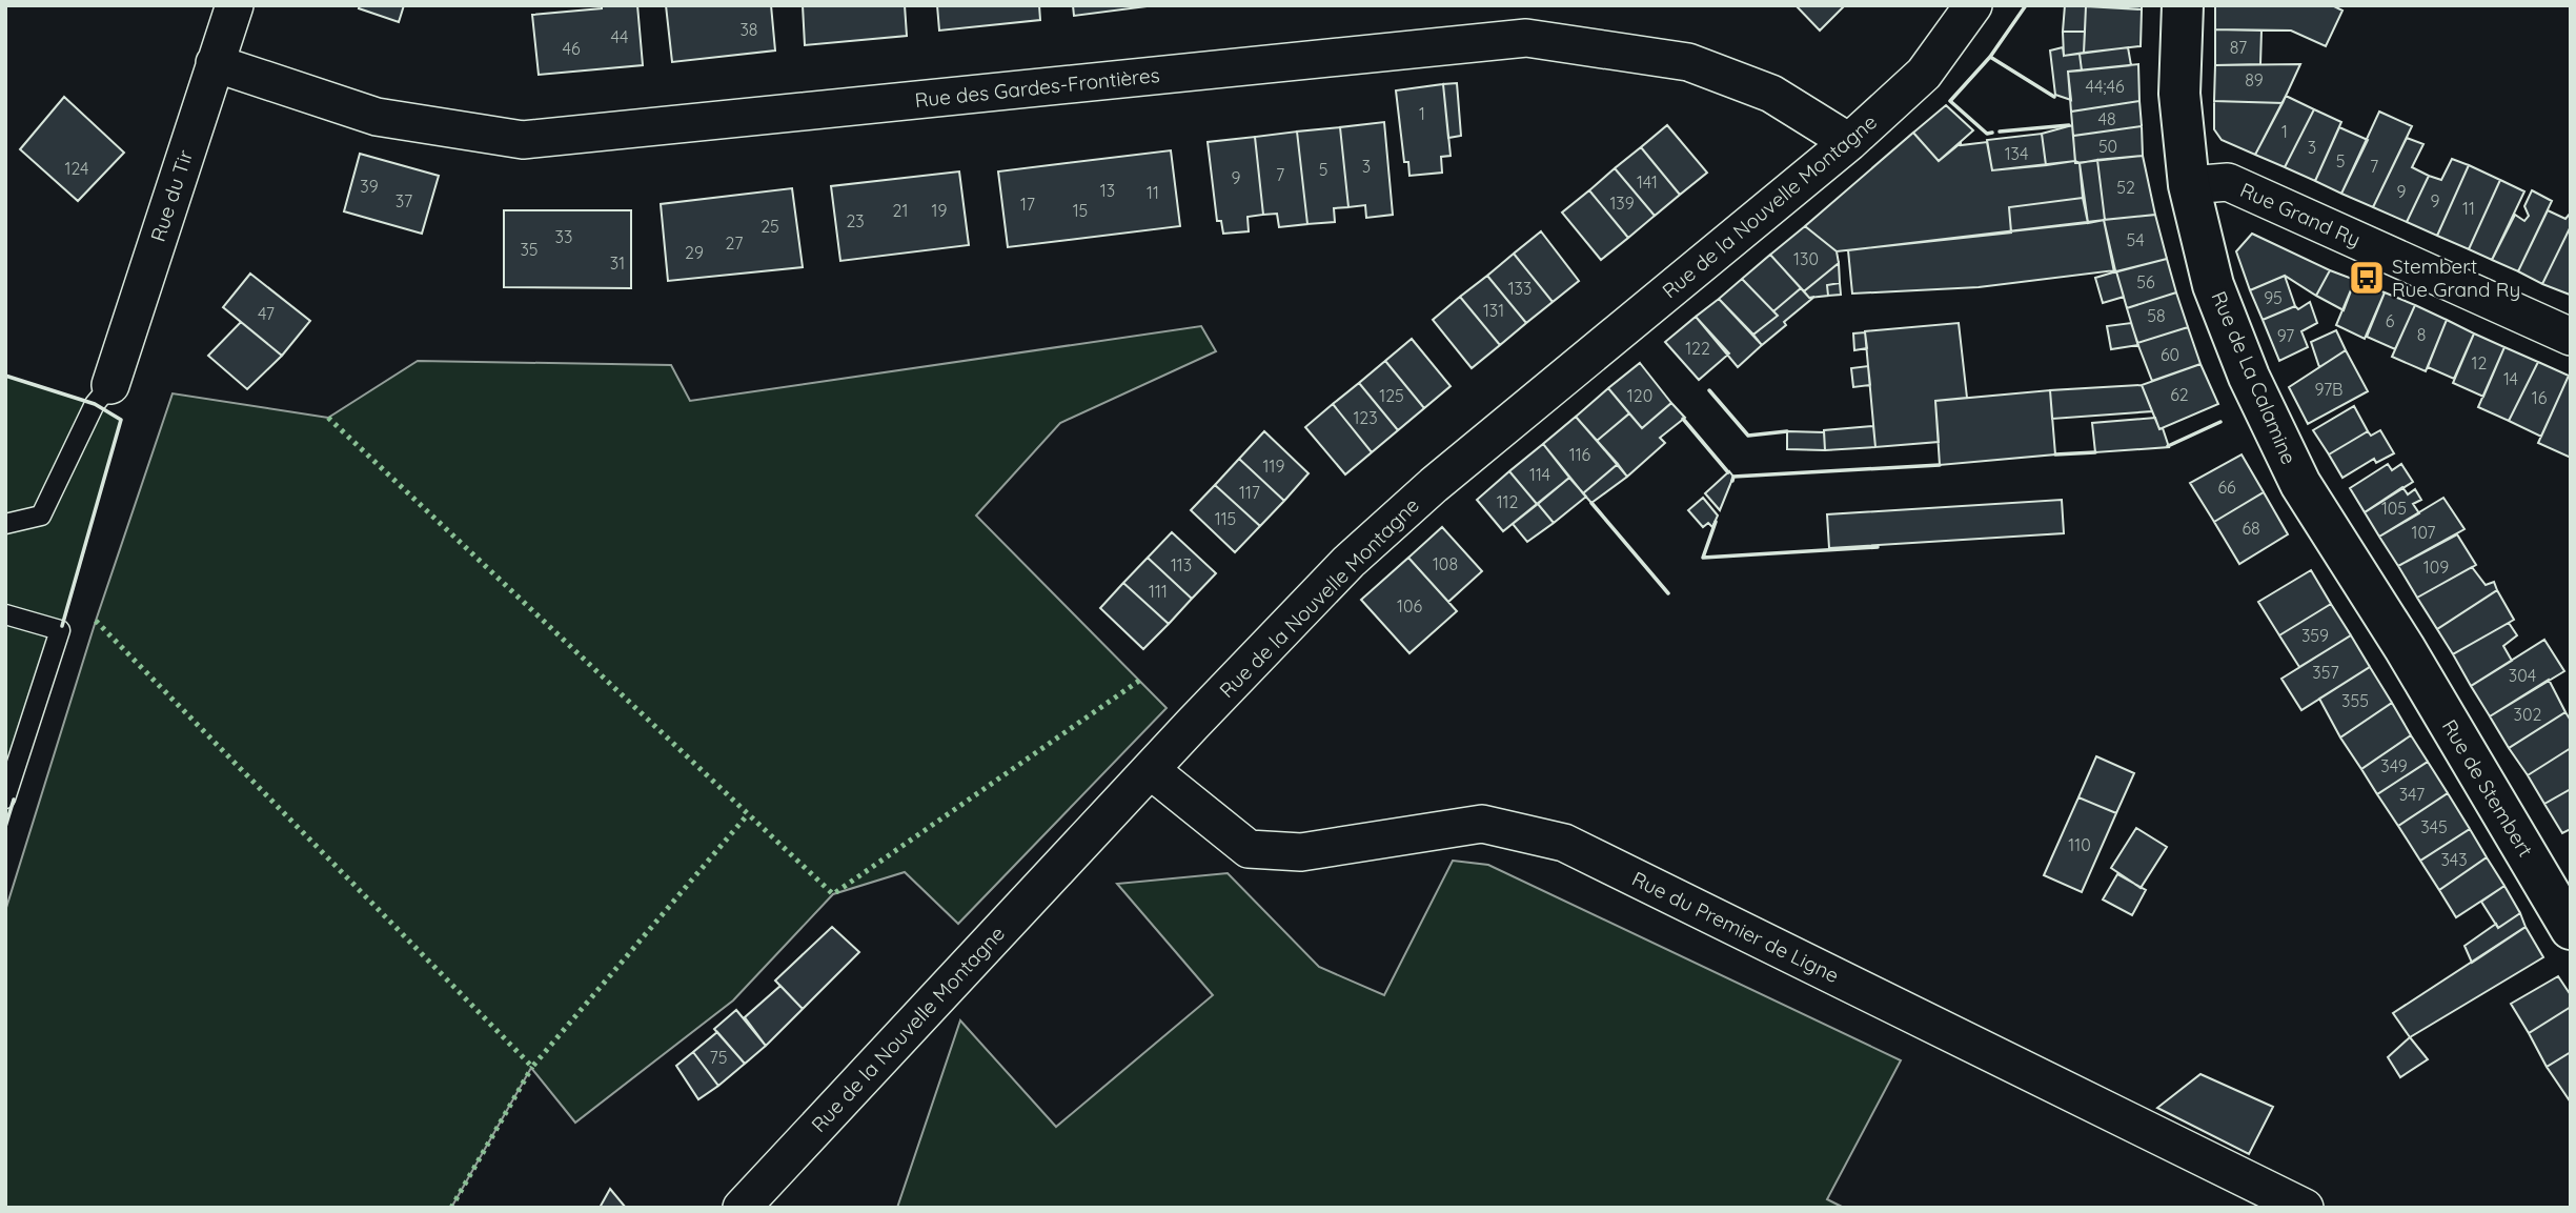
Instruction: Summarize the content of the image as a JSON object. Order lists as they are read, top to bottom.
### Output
{
  "streets": {
    "street": [
      "Rue des Gardes-Frontières",
      "Rue du Tir",
      "Rue de la Nouvelle Montagne",
      "Rue Grand Ry",
      "Rue de La Calamine",
      "Rue de Stembert",
      "Rue du Premier de Ligne"
    ]
  },
  "crossings": [
    ["Rue des Gardes-Frontières", "Rue du Tir"],
    ["Rue des Gardes-Frontières", "Rue de la Nouvelle Montagne"],
    ["Rue de la Nouvelle Montagne", "Rue du Premier de Ligne"],
    ["Rue Grand Ry", "Rue de La Calamine"],
    ["Rue de La Calamine", "Rue de Stembert"]
  ],
  "places": {
    "bus stop": ["Stembert Rue Grand Ry"]
  },
  "house_numbers": [
    "38",
    "44",
    "87",
    "46",
    "89",
    "44;46",
    "1",
    "48",
    "1",
    "50",
    "3",
    "134",
    "5",
    "3",
    "7",
    "124",
    "5",
    "7",
    "9",
    "141",
    "39",
    "52",
    "13",
    "9",
    "11",
    "37",
    "9",
    "139",
    "17",
    "11",
    "21",
    "19",
    "15",
    "23",
    "25",
    "33",
    "54",
    "27",
    "35",
    "29",
    "130",
    "31",
    "56",
    "133",
    "95",
    "131",
    "47",
    "58",
    "6",
    "8",
    "97",
    "122",
    "60",
    "12",
    "14",
    "97B",
    "62",
    "125",
    "120",
    "16",
    "123",
    "116",
    "119",
    "114",
    "66",
    "117",
    "112",
    "105",
    "115",
    "68",
    "107",
    "108",
    "113",
    "109",
    "111",
    "106",
    "359",
    "357",
    "304",
    "355",
    "302",
    "349",
    "347",
    "345",
    "110",
    "343",
    "75"
  ]
}
